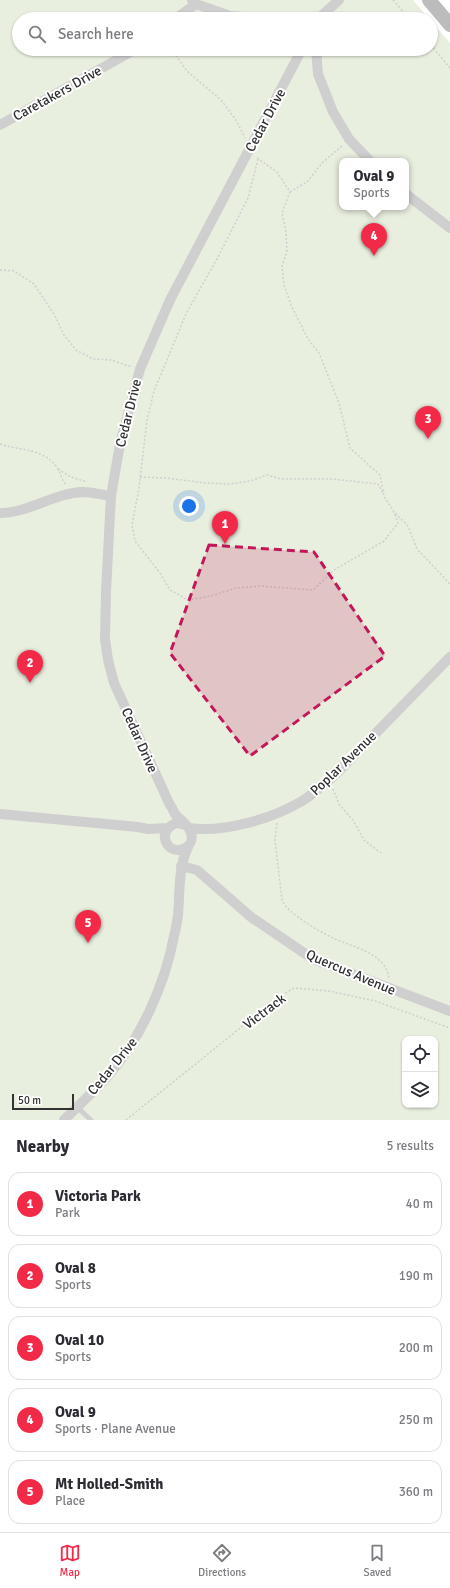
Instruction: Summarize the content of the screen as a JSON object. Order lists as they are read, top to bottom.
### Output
{
  "streets": {
    "street": [
      "Caretakers Drive",
      "Cedar Drive",
      "Poplar Avenue",
      "Quercus Avenue"
    ],
    "path": ["Victrack"]
  },
  "crossings": [
    ["Cedar Drive", "Poplar Avenue"],
    ["Cedar Drive", "Quercus Avenue"]
  ],
  "scale_bar": "50 m",
  "page": {
    "search": "Search here",
    "popup": ["Oval 9", "Sports"],
    "pins": [
      "4",
      "3",
      "1",
      "2",
      "5"
    ],
    "scale": "50 m",
    "heading": ["Nearby", "5 results"],
    "list": [
      {
        "mark": "1",
        "name": "Victoria Park",
        "note": "Park",
        "value": "40 m"
      },
      {
        "mark": "2",
        "name": "Oval 8",
        "note": "Sports",
        "value": "190 m"
      },
      {
        "mark": "3",
        "name": "Oval 10",
        "note": "Sports",
        "value": "200 m"
      },
      {
        "mark": "4",
        "name": "Oval 9",
        "note": "Sports · Plane Avenue",
        "value": "250 m"
      },
      {
        "mark": "5",
        "name": "Mt Holled-Smith",
        "note": "Place",
        "value": "360 m"
      }
    ],
    "nav": ["Map", "Directions", "Saved"]
  }
}
